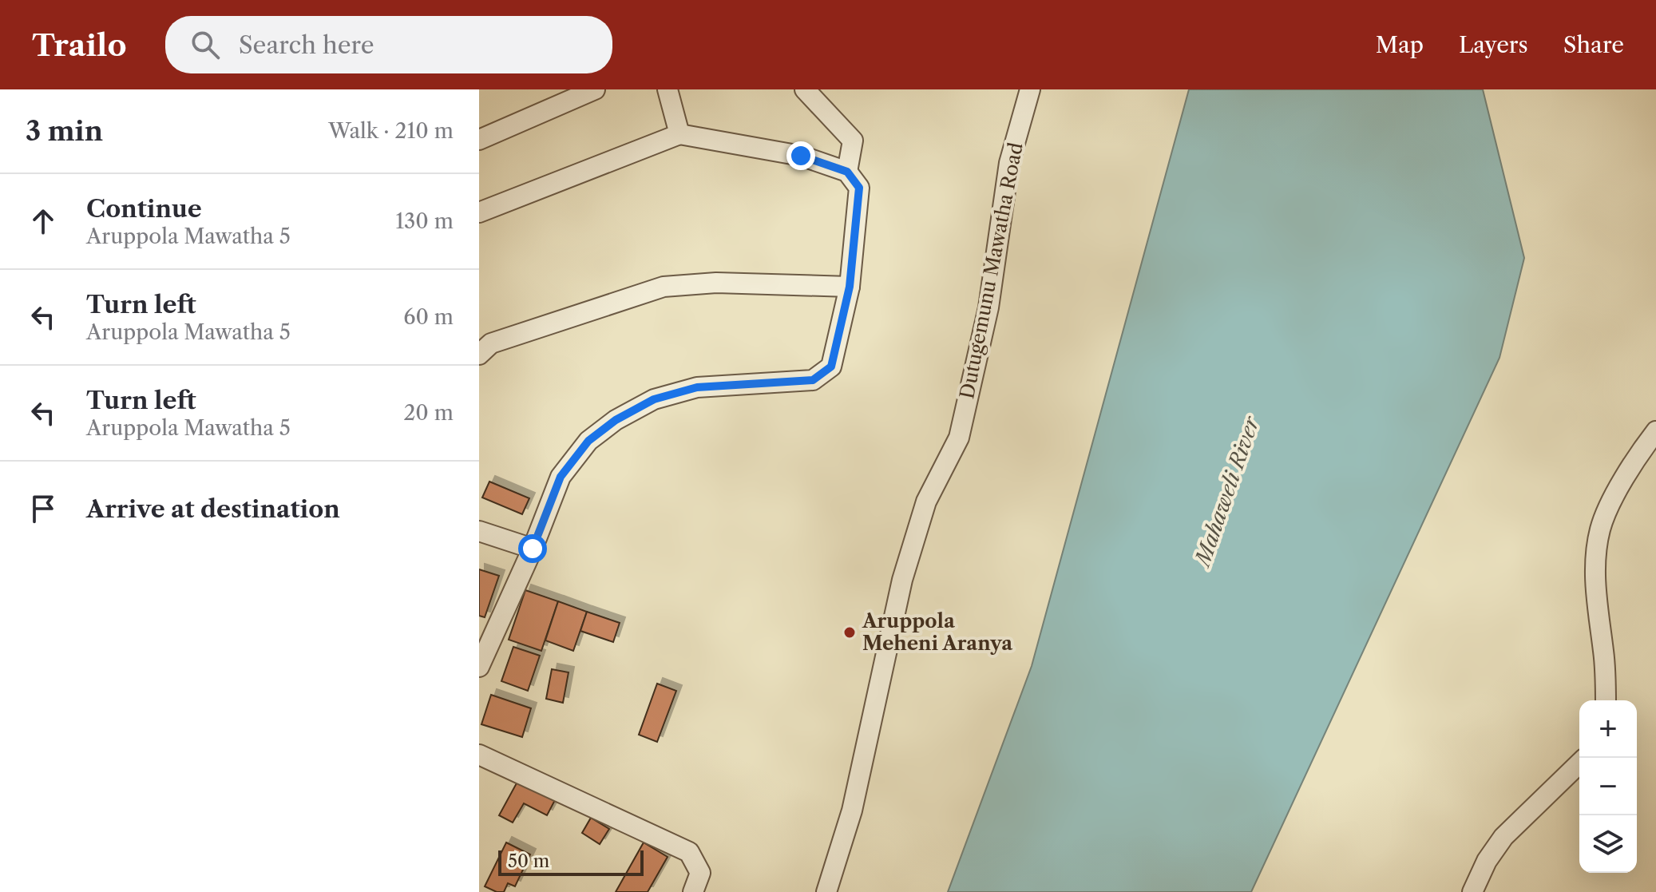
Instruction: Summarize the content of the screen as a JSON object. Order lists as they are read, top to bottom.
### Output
{
  "streets": {
    "street": ["Dutugemunu Mawatha Road"]
  },
  "water": ["Mahaweli River"],
  "places": ["Aruppola Meheni Aranya"],
  "scale_bar": "50 m",
  "page": {
    "header": "Trailo",
    "search": "Search here",
    "nav": ["Map", "Layers", "Share"],
    "heading": ["3 min", "Walk · 210 m"],
    "list": [
      ["Continue", "Aruppola Mawatha 5", "130 m"],
      ["Turn left", "Aruppola Mawatha 5", "60 m"],
      ["Turn left", "Aruppola Mawatha 5", "20 m"],
      "Arrive at destination"
    ],
    "map_buttons": ["+", "−"],
    "scale": "50 m"
  }
}
